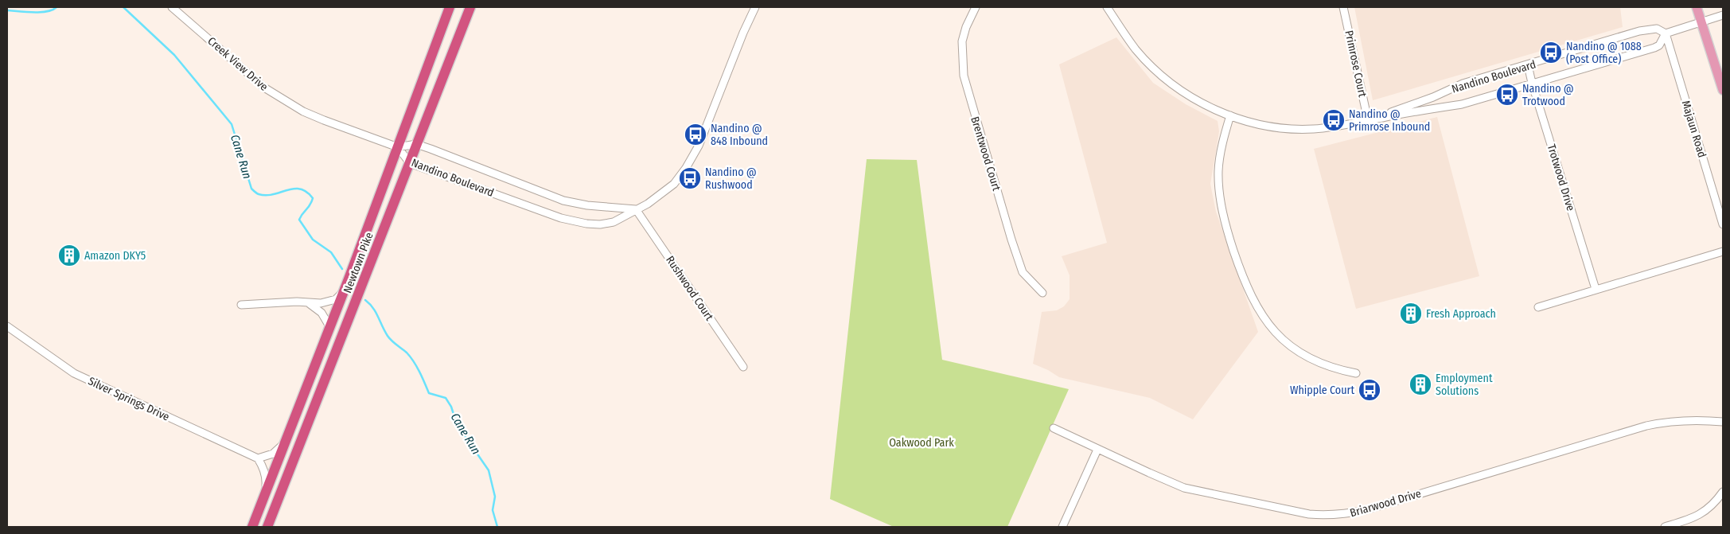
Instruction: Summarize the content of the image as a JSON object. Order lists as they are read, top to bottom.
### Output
{
  "streets": {
    "highway": ["Newtown Pike"],
    "street": [
      "Creek View Drive",
      "Primrose Court",
      "Nandino Boulevard",
      "Majaun Road",
      "Brentwood Court",
      "Trotwood Drive",
      "Rushwood Court",
      "Silver Springs Drive",
      "Briarwood Drive"
    ]
  },
  "crossings": [
    ["Creek View Drive", "Nandino Boulevard"],
    ["Creek View Drive", "Newtown Pike"],
    ["Primrose Court", "Nandino Boulevard"],
    ["Nandino Boulevard", "Majaun Road"],
    ["Nandino Boulevard", "Trotwood Drive"],
    ["Nandino Boulevard", "Newtown Pike"],
    ["Nandino Boulevard", "Rushwood Court"]
  ],
  "water": ["Cane Run"],
  "parks": ["Oakwood Park"],
  "places": {
    "bus stop": [
      "Nandino @ 1088 (Post Office)",
      "Nandino @ Trotwood",
      "Nandino @ Primrose Inbound",
      "Nandino @ 848 Inbound",
      "Nandino @ Rushwood",
      "Whipple Court"
    ],
    "building": ["Amazon DKY5", "Fresh Approach", "Employment Solutions"]
  }
}
